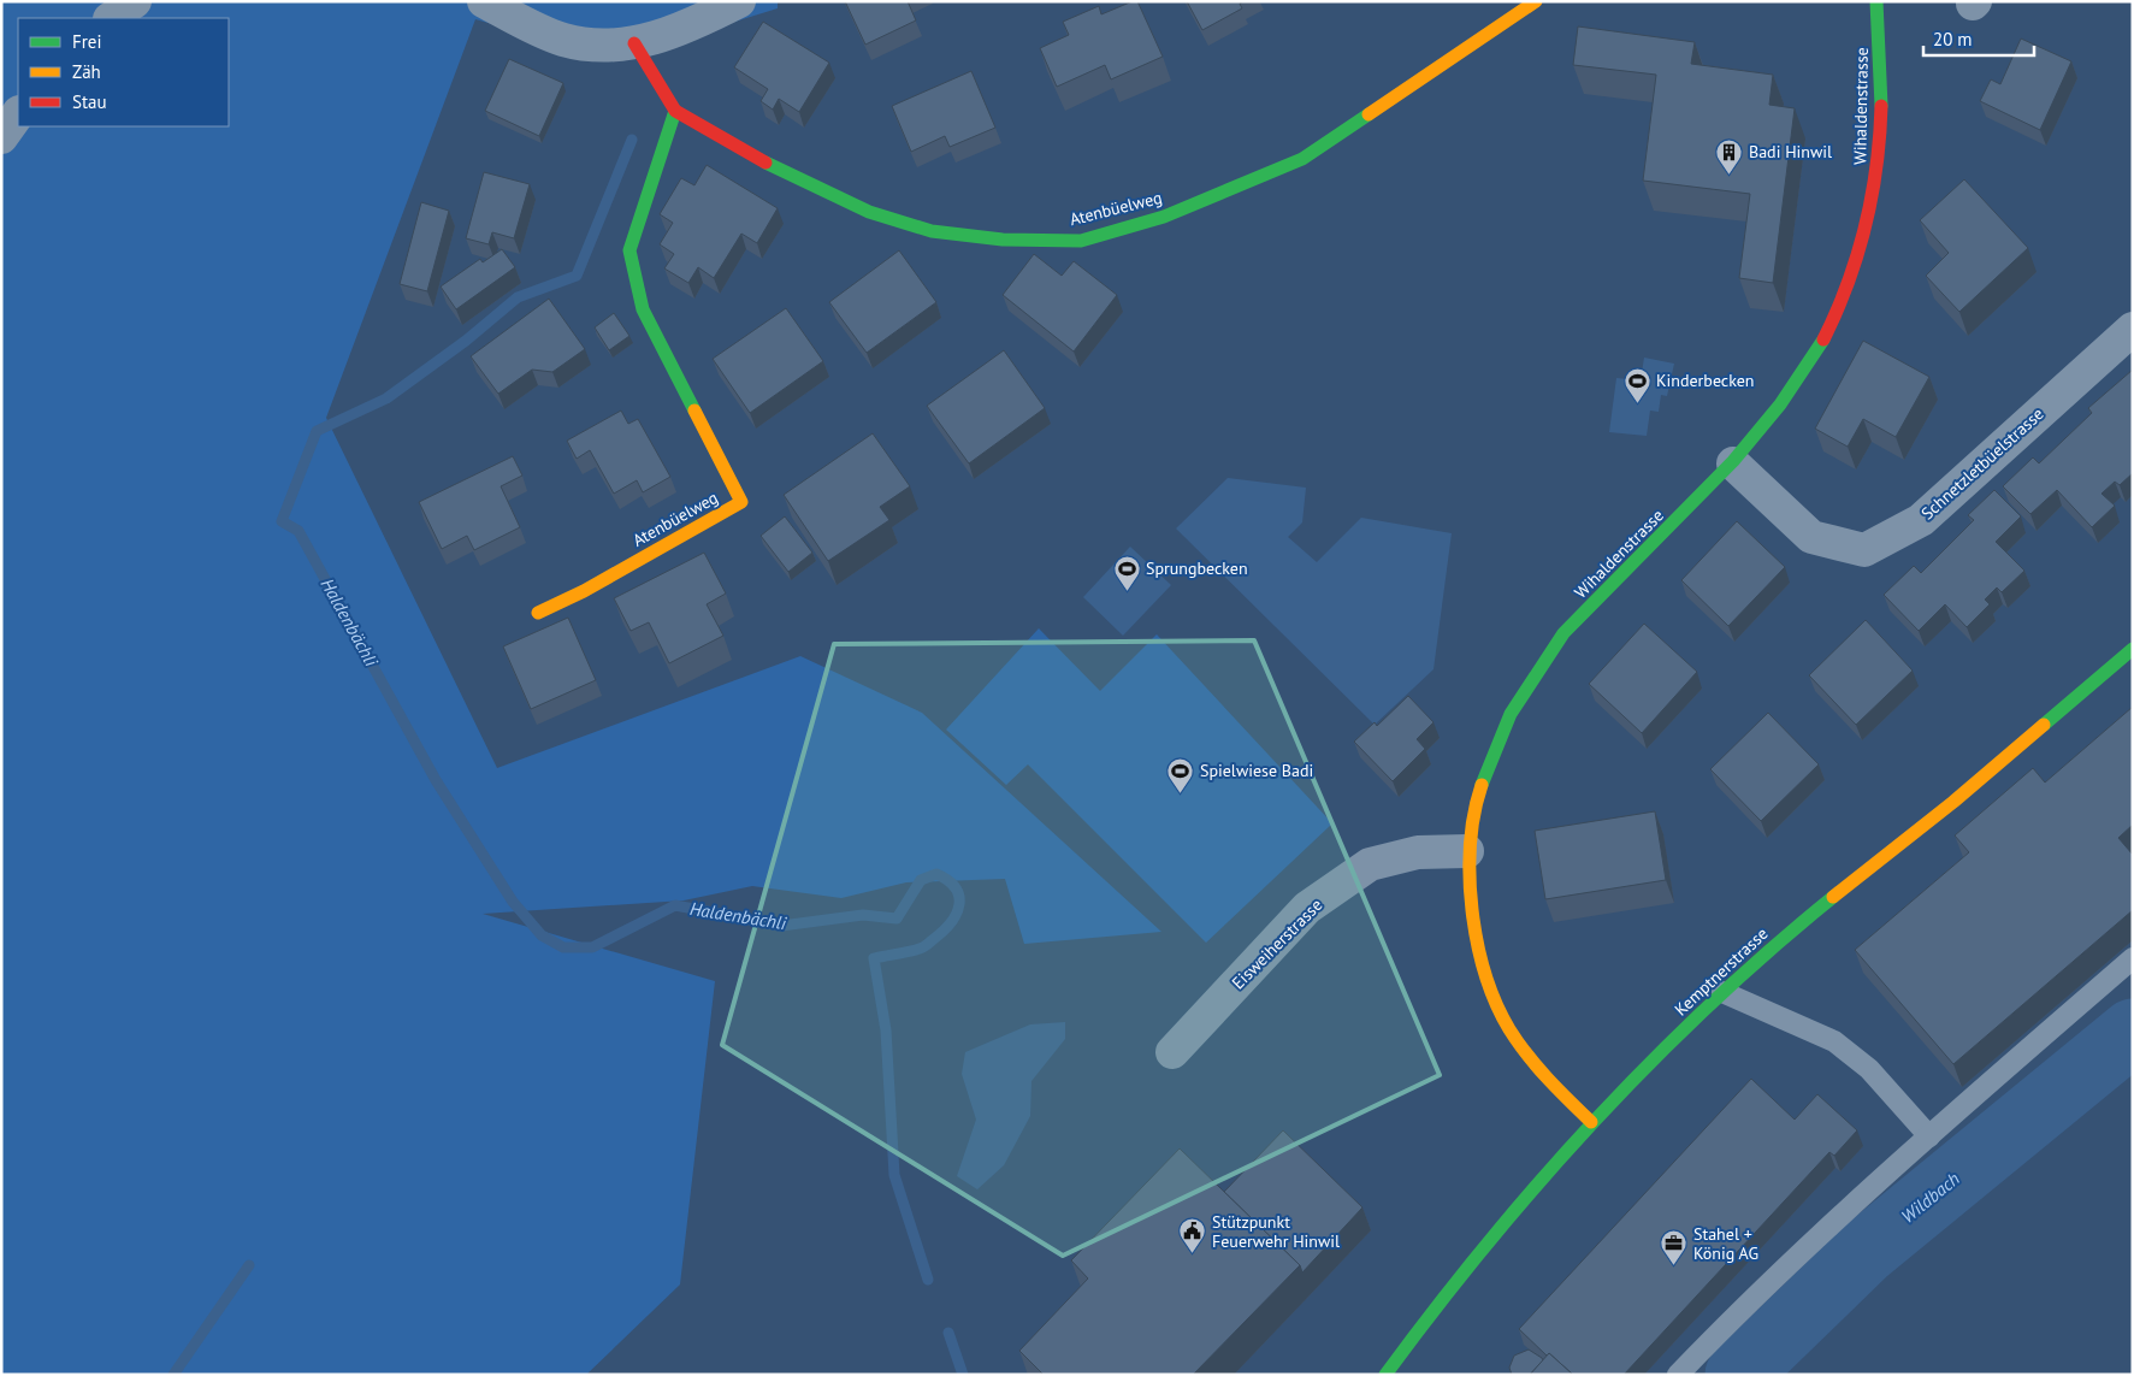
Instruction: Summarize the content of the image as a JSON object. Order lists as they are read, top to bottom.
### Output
{
  "streets": {
    "street": [
      "Wihaldenstrasse",
      "Atenbüelweg",
      "Schnetzletbüelstrasse",
      "Eisweiherstrasse",
      "Kemptnerstrasse"
    ]
  },
  "crossings": [
    ["Wihaldenstrasse", "Schnetzletbüelstrasse"],
    ["Wihaldenstrasse", "Eisweiherstrasse"],
    ["Wihaldenstrasse", "Kemptnerstrasse"]
  ],
  "water": ["Haldenbächli", "Wildbach"],
  "places": {
    "building": ["Badi Hinwil"],
    "sports": ["Kinderbecken", "Sprungbecken", "Spielwiese Badi"],
    "public building": ["Stützpunkt Feuerwehr Hinwil"],
    "office": ["Stahel + König AG"]
  },
  "legend": ["Frei", "Zäh", "Stau"],
  "scale_bar": "20 m"
}
